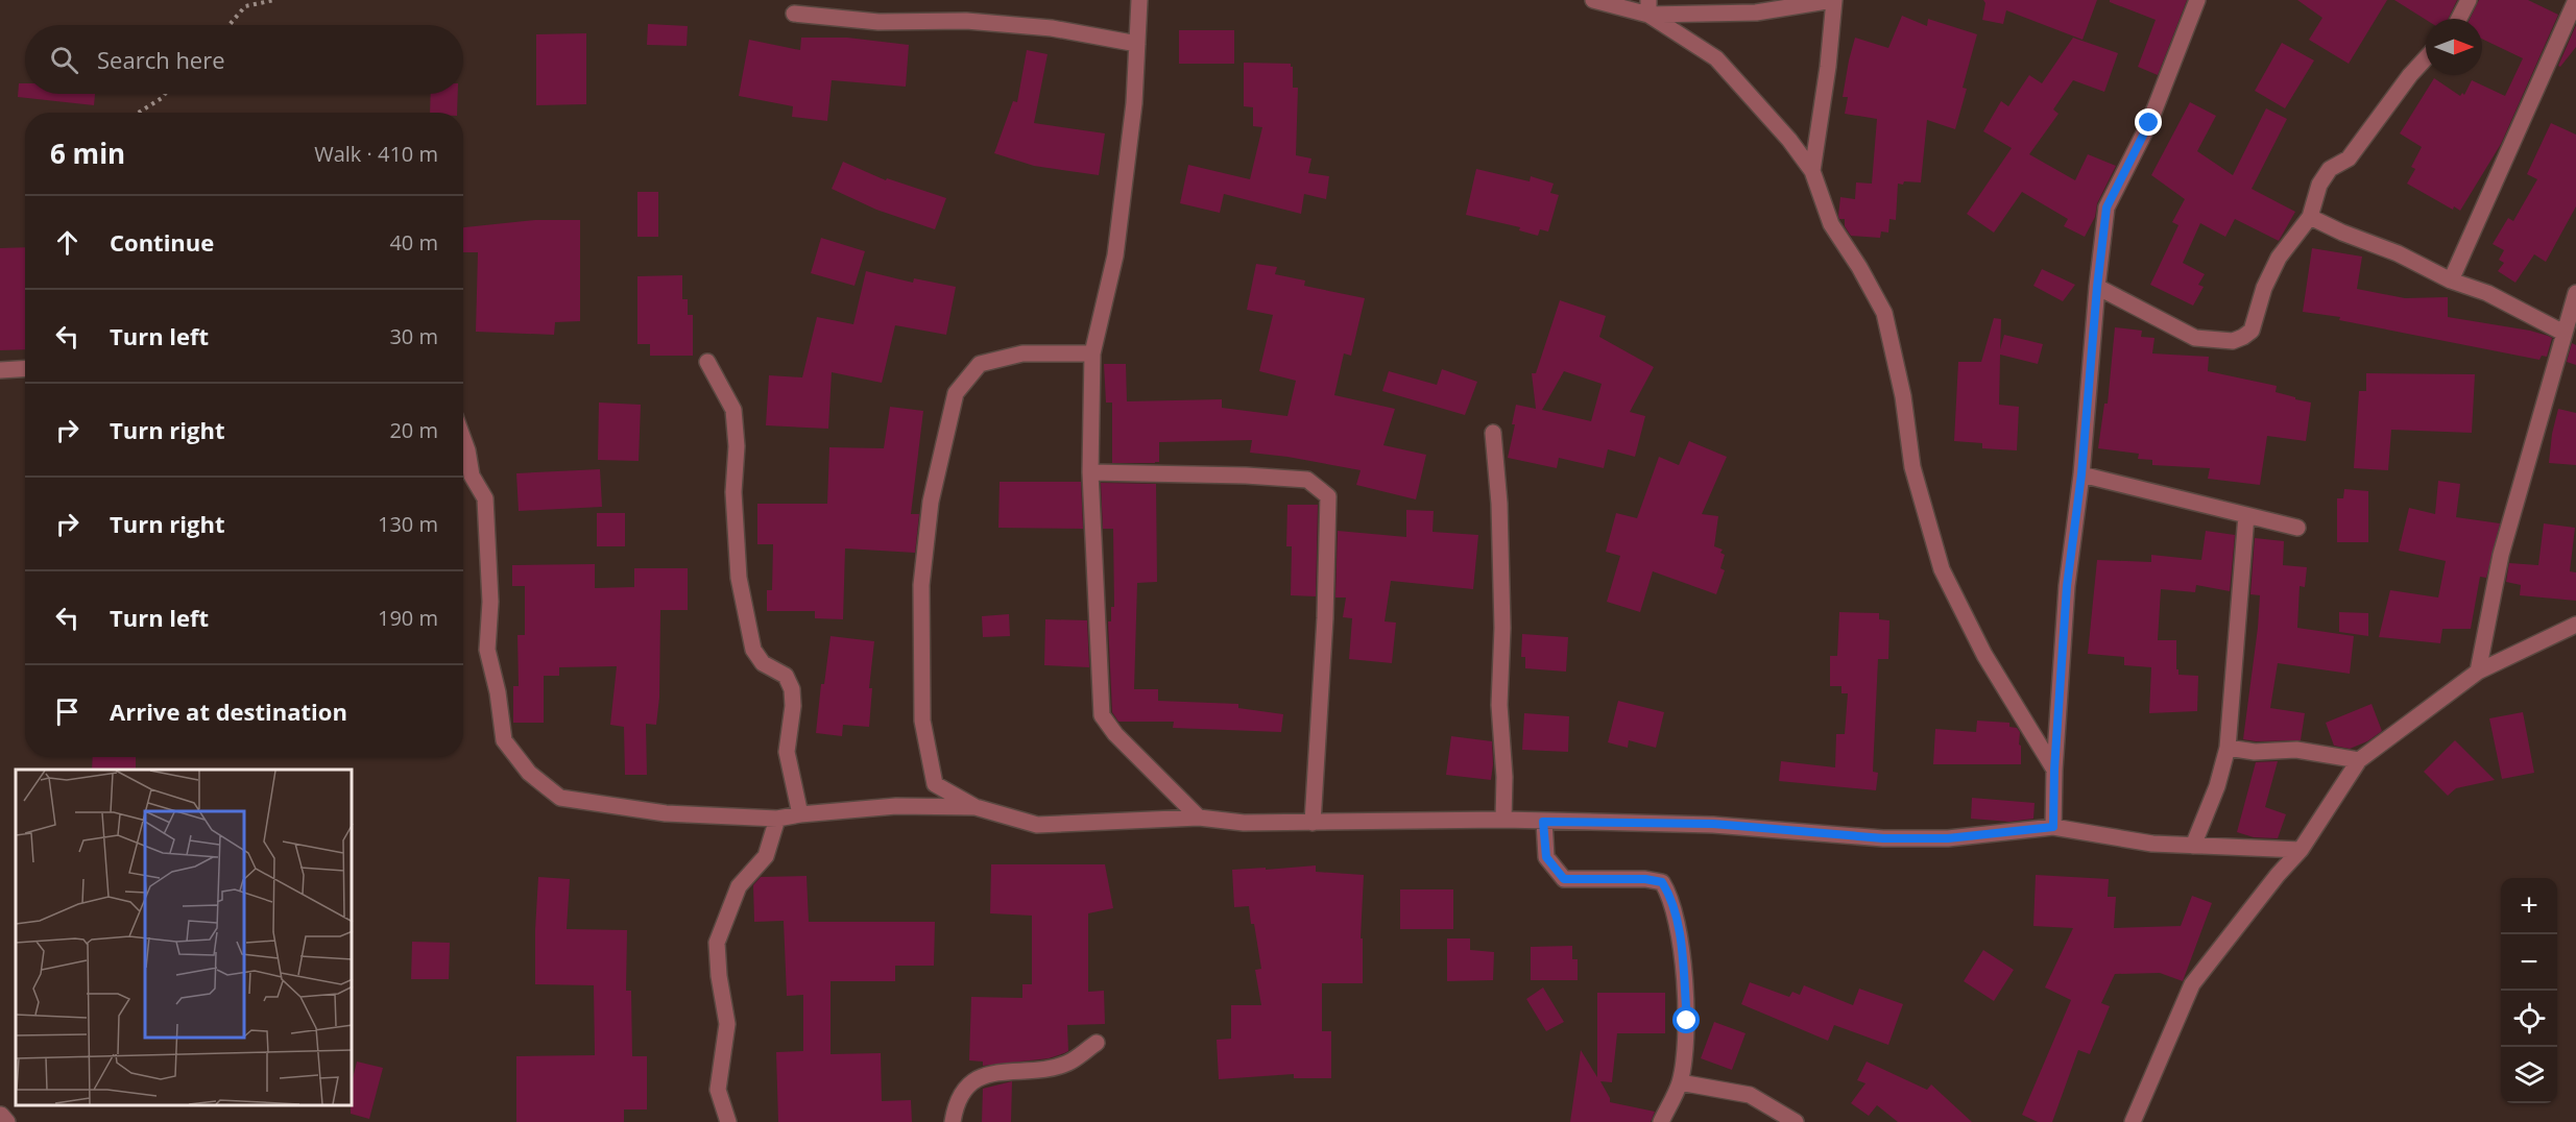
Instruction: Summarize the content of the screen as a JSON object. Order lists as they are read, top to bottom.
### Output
{
  "north": "right",
  "page": {
    "search": "Search here",
    "heading": ["6 min", "Walk · 410 m"],
    "list": [
      ["Continue", "40 m"],
      ["Turn left", "30 m"],
      ["Turn right", "20 m"],
      ["Turn right", "130 m"],
      ["Turn left", "190 m"],
      "Arrive at destination"
    ],
    "map_buttons": ["+", "−"]
  }
}
